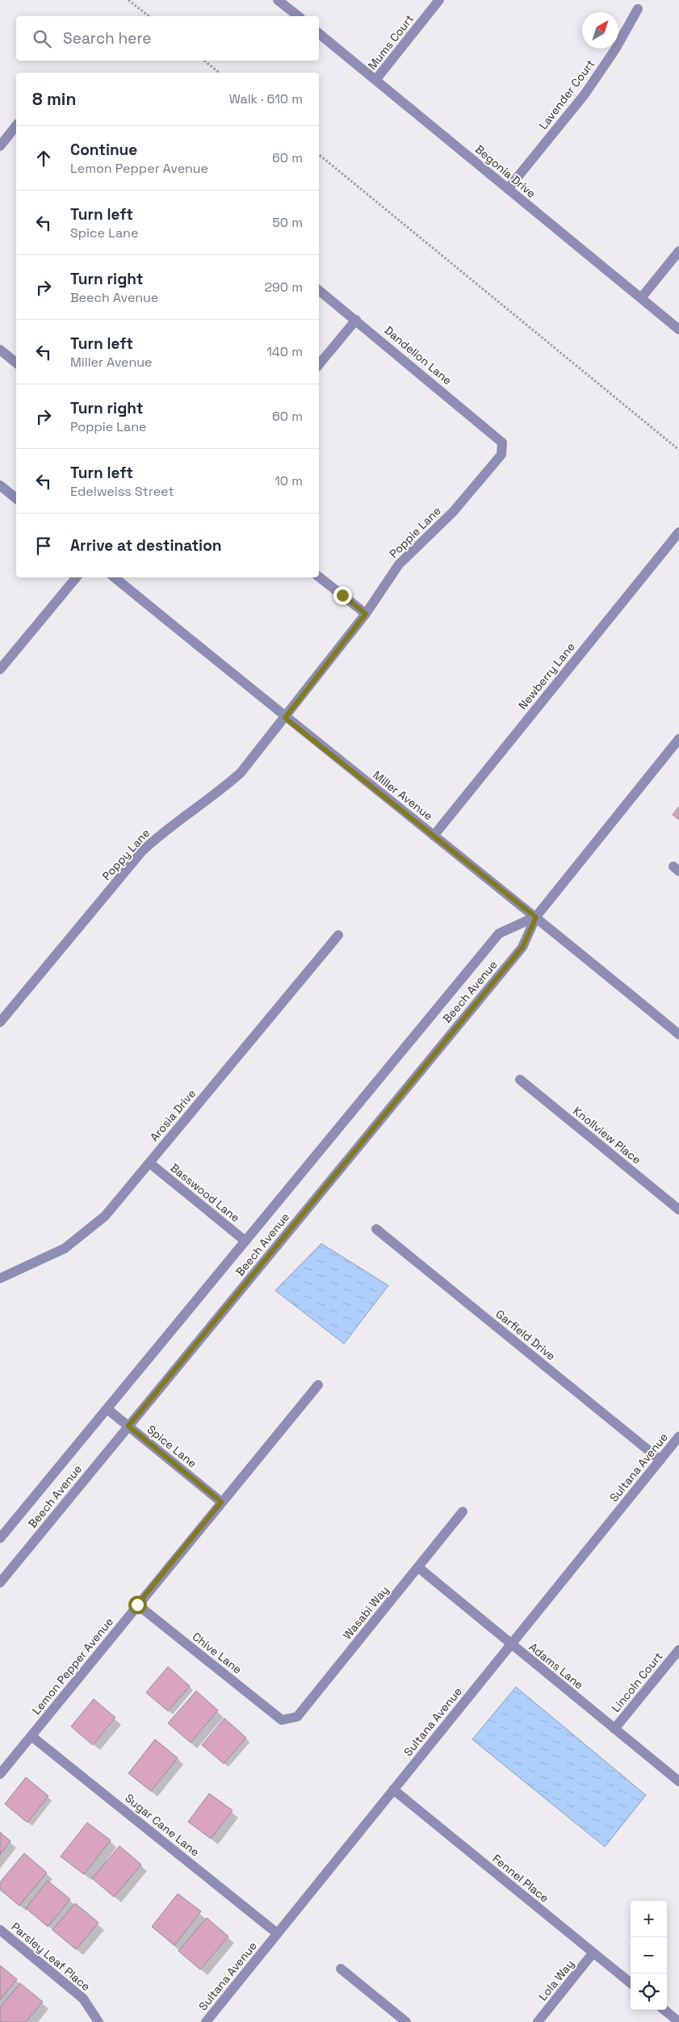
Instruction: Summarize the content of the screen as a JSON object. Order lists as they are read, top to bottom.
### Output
{
  "streets": {
    "street": [
      "Mums Court",
      "Lavender Court",
      "Begonia Drive",
      "Dandelion Lane",
      "Poppie Lane",
      "Newberry Lane",
      "Miller Avenue",
      "Poppy Lane",
      "Beech Avenue",
      "Arosia Drive",
      "Knollview Place",
      "Basswood Lane",
      "Garfield Drive",
      "Spice Lane",
      "Sultana Avenue",
      "Wasabi Way",
      "Chive Lane",
      "Lemon Pepper Avenue",
      "Adams Lane",
      "Lincoln Court",
      "Sugar Cane Lane",
      "Fennel Place",
      "Parsley Leaf Place",
      "Lola Way"
    ]
  },
  "crossings": [
    ["Mums Court", "Begonia Drive"],
    ["Lavender Court", "Begonia Drive"],
    ["Dandelion Lane", "Poppie Lane"],
    ["Poppie Lane", "Miller Avenue"],
    ["Poppie Lane", "Poppy Lane"],
    ["Newberry Lane", "Miller Avenue"],
    ["Miller Avenue", "Poppy Lane"],
    ["Miller Avenue", "Beech Avenue"],
    ["Beech Avenue", "Basswood Lane"],
    ["Beech Avenue", "Spice Lane"],
    ["Arosia Drive", "Basswood Lane"],
    ["Garfield Drive", "Sultana Avenue"],
    ["Spice Lane", "Lemon Pepper Avenue"],
    ["Sultana Avenue", "Adams Lane"],
    ["Sultana Avenue", "Sugar Cane Lane"],
    ["Sultana Avenue", "Fennel Place"],
    ["Wasabi Way", "Chive Lane"],
    ["Wasabi Way", "Adams Lane"],
    ["Chive Lane", "Lemon Pepper Avenue"],
    ["Lemon Pepper Avenue", "Sugar Cane Lane"],
    ["Adams Lane", "Lincoln Court"],
    ["Fennel Place", "Lola Way"]
  ],
  "north": "top right",
  "page": {
    "search": "Search here",
    "heading": ["8 min", "Walk · 610 m"],
    "list": [
      ["Continue", "Lemon Pepper Avenue", "60 m"],
      ["Turn left", "Spice Lane", "50 m"],
      ["Turn right", "Beech Avenue", "290 m"],
      ["Turn left", "Miller Avenue", "140 m"],
      ["Turn right", "Poppie Lane", "60 m"],
      ["Turn left", "Edelweiss Street", "10 m"],
      "Arrive at destination"
    ],
    "map_buttons": ["+", "−"]
  }
}
